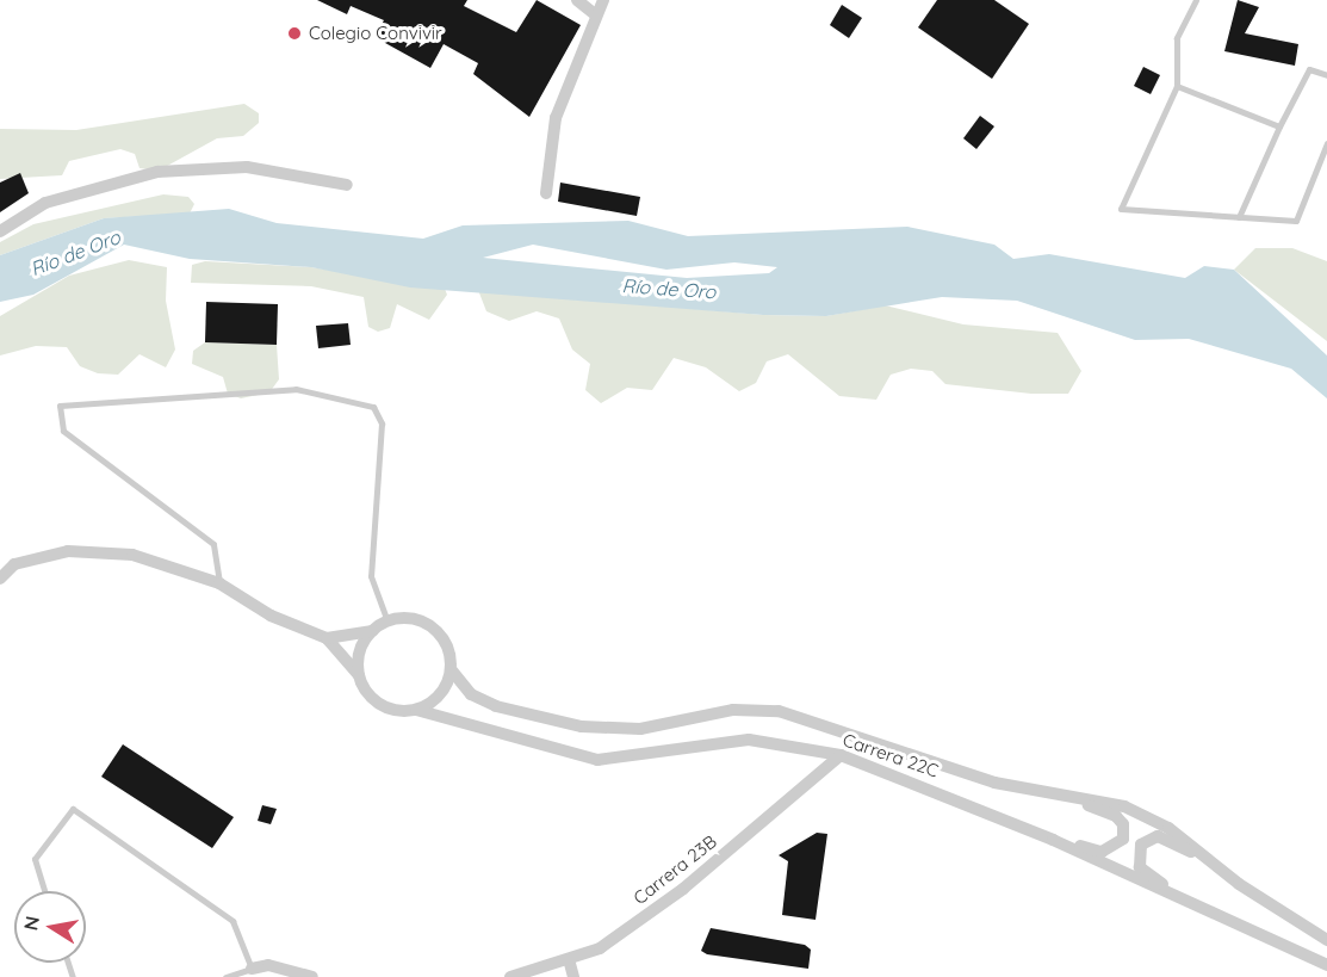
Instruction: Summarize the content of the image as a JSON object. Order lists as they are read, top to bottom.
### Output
{
  "streets": {
    "street": ["Carrera 22C", "Carrera 23B"]
  },
  "crossings": [
    ["Carrera 22C", "Carrera 23B"]
  ],
  "water": ["Río de Oro"],
  "places": ["Colegio Convivir"],
  "north": "left"
}
